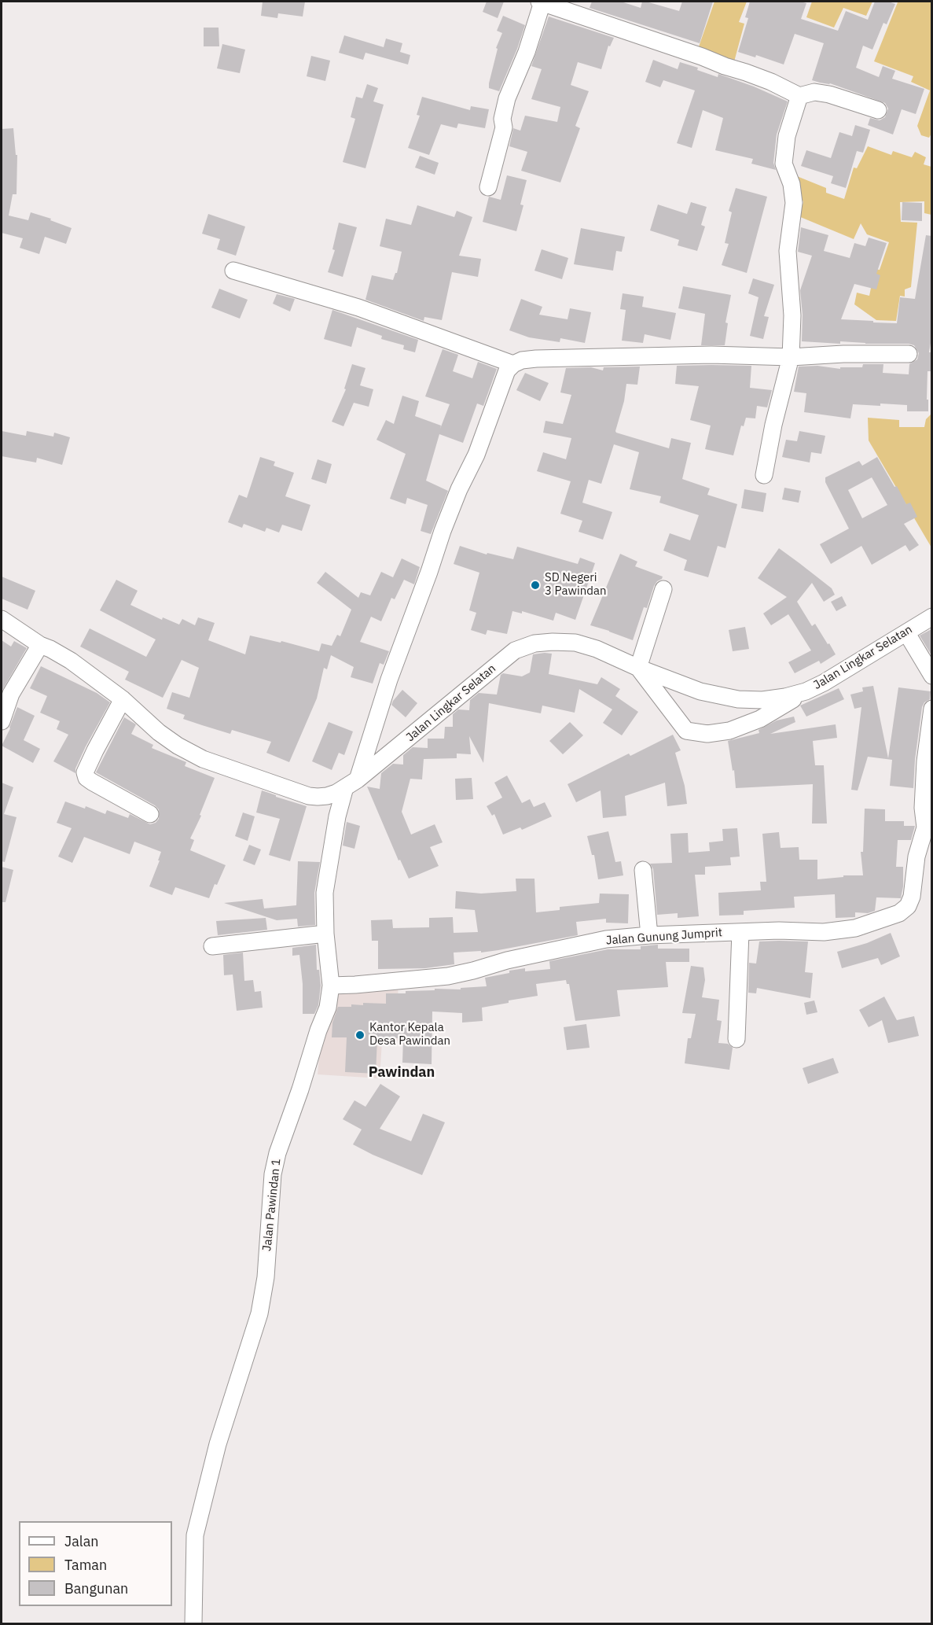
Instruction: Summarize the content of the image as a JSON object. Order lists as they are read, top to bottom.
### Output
{
  "streets": {
    "street": ["Jalan Lingkar Selatan", "Jalan Gunung Jumprit", "Jalan Pawindan 1"]
  },
  "crossings": [
    ["Jalan Lingkar Selatan", "Jalan Pawindan 1"],
    ["Jalan Gunung Jumprit", "Jalan Pawindan 1"]
  ],
  "districts": ["Pawindan"],
  "places": ["SD Negeri 3 Pawindan", "Kantor Kepala Desa Pawindan"],
  "legend": ["Jalan", "Taman", "Bangunan"]
}
